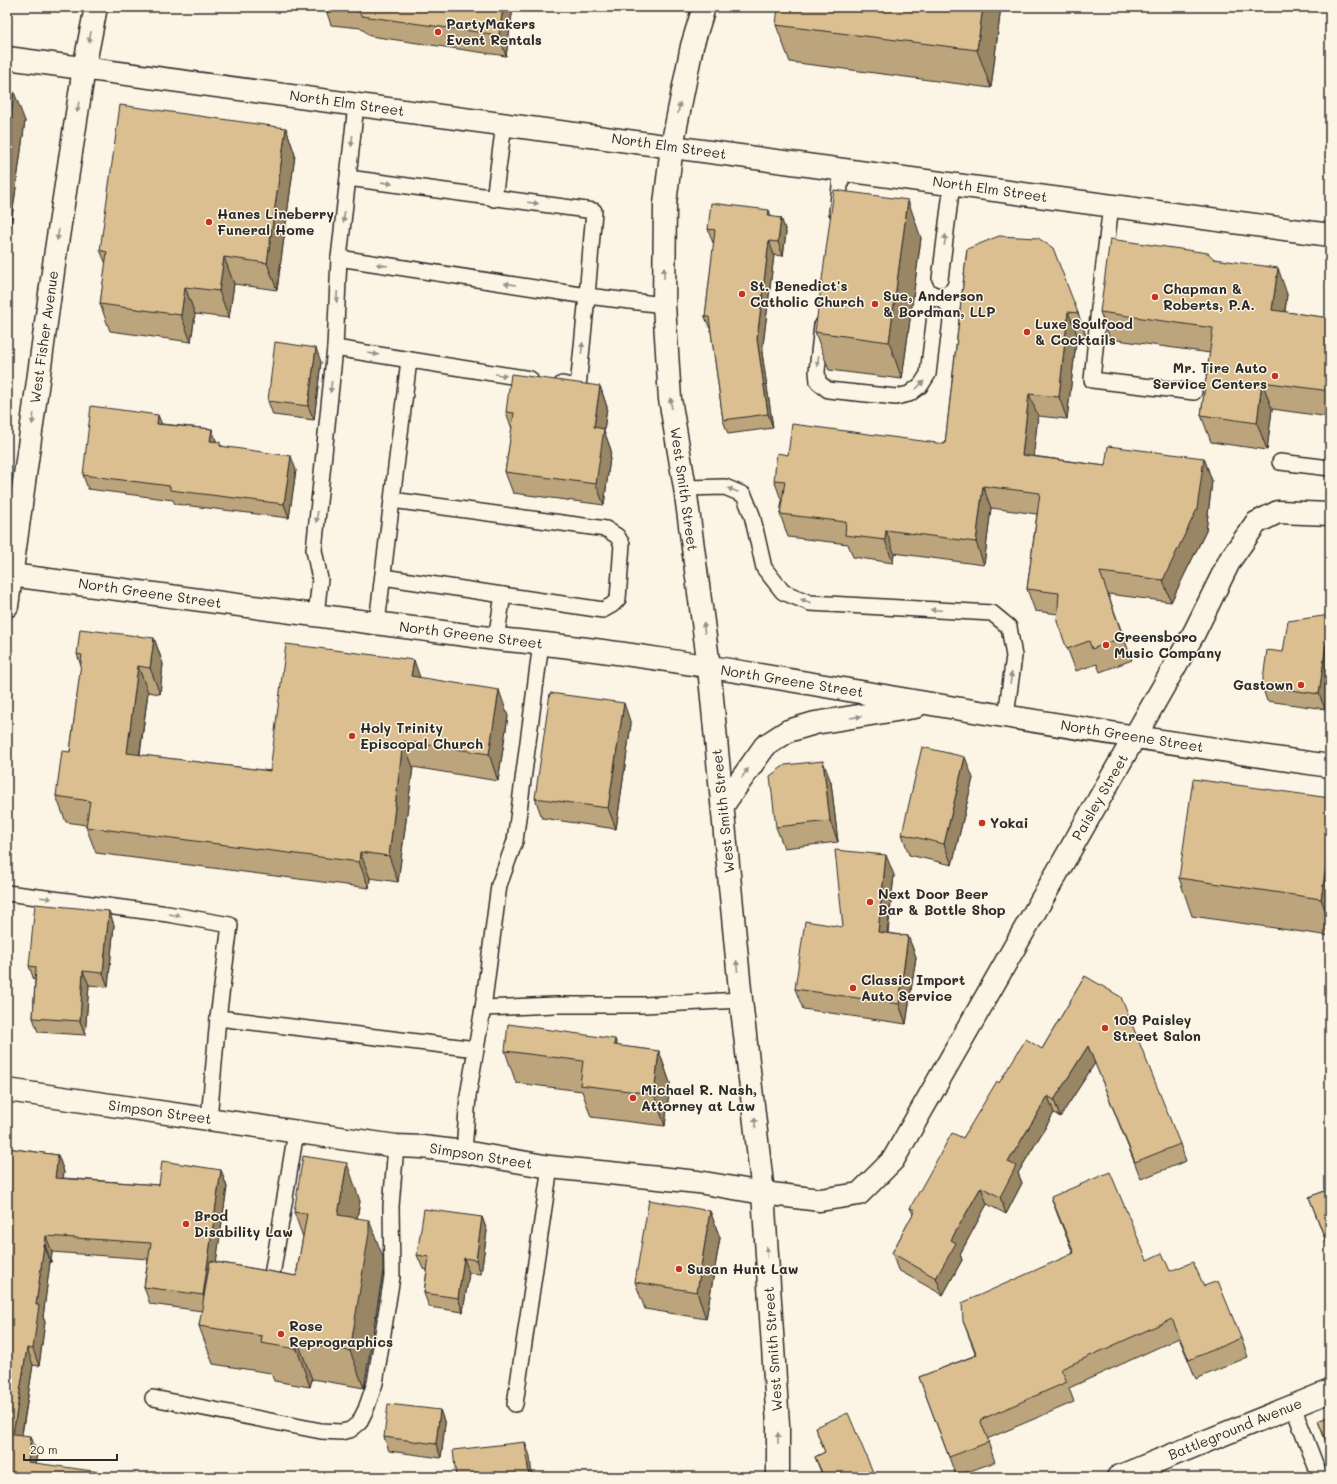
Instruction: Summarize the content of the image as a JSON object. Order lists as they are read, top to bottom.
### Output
{
  "streets": {
    "street": [
      "North Elm Street",
      "West Fisher Avenue",
      "West Smith Street",
      "North Greene Street",
      "Paisley Street",
      "Simpson Street",
      "Battleground Avenue"
    ]
  },
  "crossings": [
    ["North Elm Street", "West Fisher Avenue"],
    ["North Elm Street", "West Smith Street"],
    ["West Fisher Avenue", "North Greene Street"],
    ["West Smith Street", "North Greene Street"],
    ["West Smith Street", "Simpson Street"],
    ["North Greene Street", "Paisley Street"],
    ["Paisley Street", "Simpson Street"]
  ],
  "one_way": ["West Fisher Avenue", "West Smith Street"],
  "places": [
    "PartyMakers Event Rentals",
    "Hanes Lineberry Funeral Home",
    "St. Benedict's Catholic Church",
    "Chapman & Roberts, P.A.",
    "Sue, Anderson & Bordman, LLP",
    "Luxe Soulfood & Cocktails",
    "Mr. Tire Auto Service Centers",
    "Greensboro Music Company",
    "Gastown",
    "Holy Trinity Episcopal Church",
    "Yokai",
    "Next Door Beer Bar & Bottle Shop",
    "Classic Import Auto Service",
    "109 Paisley Street Salon",
    "Michael R. Nash, Attorney at Law",
    "Brod Disability Law",
    "Susan Hunt Law",
    "Rose Reprographics"
  ],
  "scale_bar": "20 m"
}
